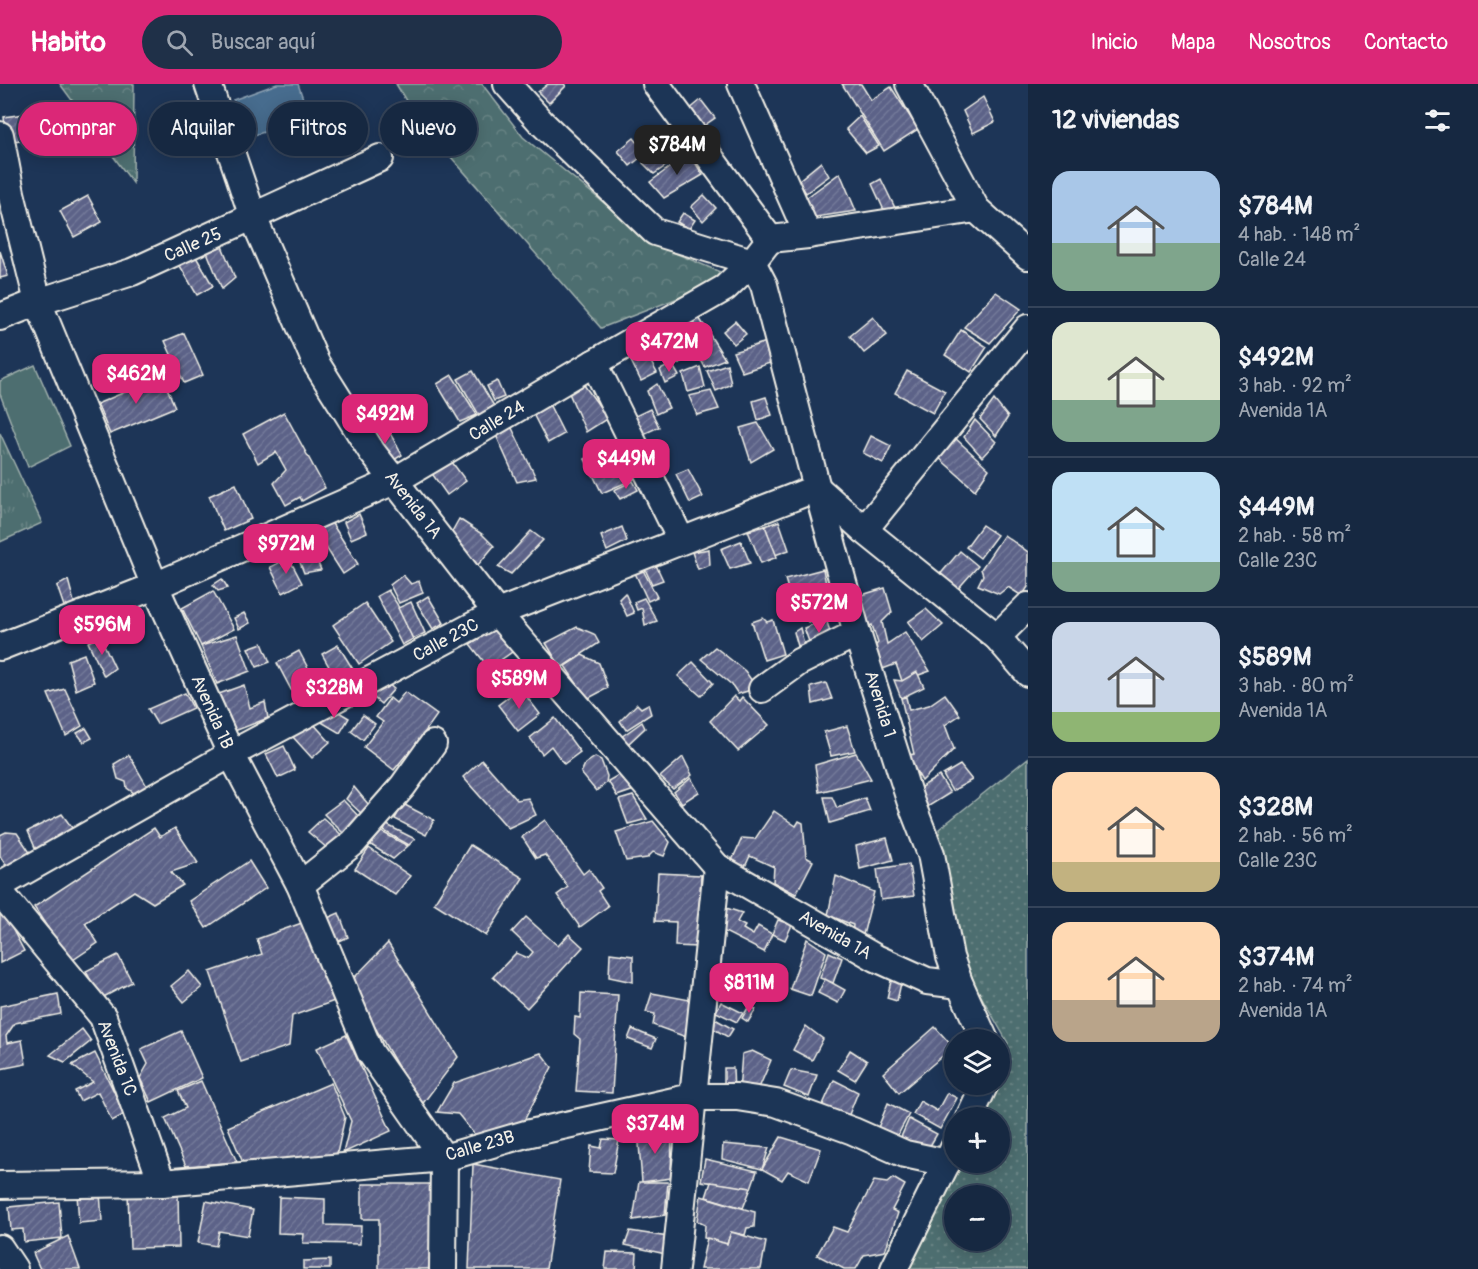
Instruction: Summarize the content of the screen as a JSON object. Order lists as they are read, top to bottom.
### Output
{
  "streets": {
    "street": [
      "Calle 25",
      "Calle 24",
      "Avenida 1A",
      "Calle 23C",
      "Avenida 1",
      "Avenida 1B",
      "Avenida 1C",
      "Calle 23B"
    ]
  },
  "crossings": [
    ["Calle 25", "Avenida 1A"],
    ["Calle 25", "Avenida 1B"],
    ["Calle 24", "Avenida 1A"],
    ["Calle 24", "Avenida 1"],
    ["Calle 24", "Avenida 1B"],
    ["Avenida 1A", "Calle 23C"],
    ["Avenida 1A", "Avenida 1"],
    ["Calle 23C", "Avenida 1"],
    ["Calle 23C", "Avenida 1B"],
    ["Avenida 1B", "Calle 23B"],
    ["Avenida 1C", "Calle 23B"]
  ],
  "page": {
    "header": "Habito",
    "search": "Buscar aquí",
    "nav": [
      "Inicio",
      "Mapa",
      "Nosotros",
      "Contacto"
    ],
    "heading": "12 viviendas",
    "chip": [
      "Comprar",
      "Alquilar",
      "Filtros",
      "Nuevo"
    ],
    "price": [
      "$784M",
      "$472M",
      "$462M",
      "$492M",
      "$449M",
      "$972M",
      "$572M",
      "$596M",
      "$589M",
      "$328M",
      "$811M",
      "$374M"
    ],
    "list": [
      {
        "name": "$784M",
        "note": "4 hab. · 148 m² · Calle 24"
      },
      {
        "name": "$492M",
        "note": "3 hab. · 92 m² · Avenida 1A"
      },
      {
        "name": "$449M",
        "note": "2 hab. · 58 m² · Calle 23C"
      },
      {
        "name": "$589M",
        "note": "3 hab. · 80 m² · Avenida 1A"
      },
      {
        "name": "$328M",
        "note": "2 hab. · 56 m² · Calle 23C"
      },
      {
        "name": "$374M",
        "note": "2 hab. · 74 m² · Avenida 1A"
      }
    ],
    "map_buttons": ["+", "−"]
  }
}
